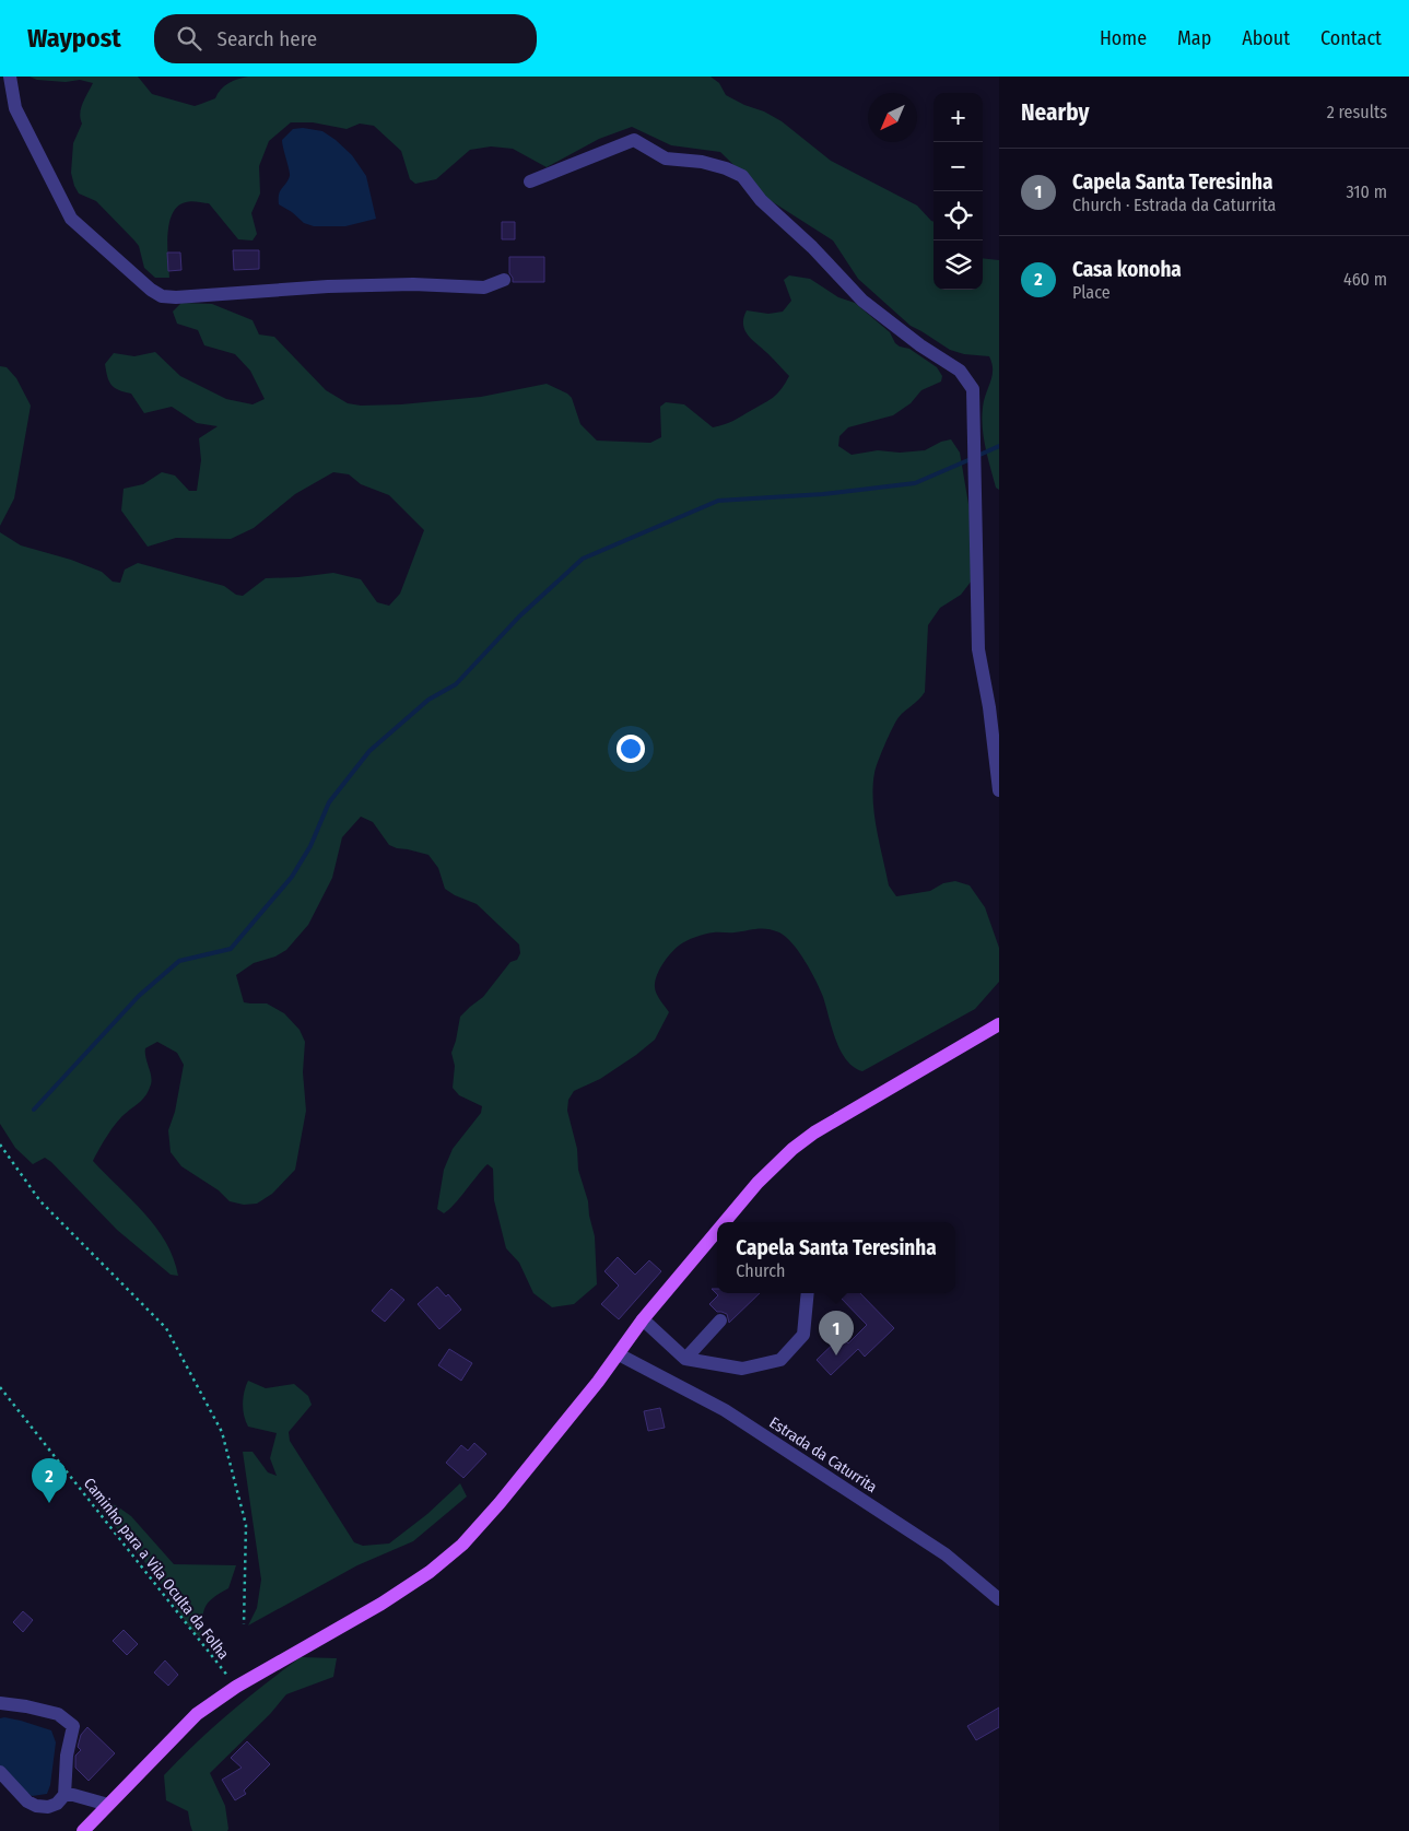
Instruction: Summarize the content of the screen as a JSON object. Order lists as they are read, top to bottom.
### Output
{
  "streets": {
    "street": ["Estrada da Caturrita"],
    "path": ["Caminho para a Vila Oculta da Folha"]
  },
  "north": "bottom left",
  "page": {
    "header": "Waypost",
    "search": "Search here",
    "nav": [
      "Home",
      "Map",
      "About",
      "Contact"
    ],
    "heading": ["Nearby", "2 results"],
    "map_buttons": ["+", "−"],
    "list": [
      {
        "mark": "1",
        "name": "Capela Santa Teresinha",
        "note": "Church · Estrada da Caturrita",
        "value": "310 m"
      },
      {
        "mark": "2",
        "name": "Casa konoha",
        "note": "Place",
        "value": "460 m"
      }
    ],
    "popup": ["Capela Santa Teresinha", "Church"],
    "pins": ["1", "2"]
  }
}
